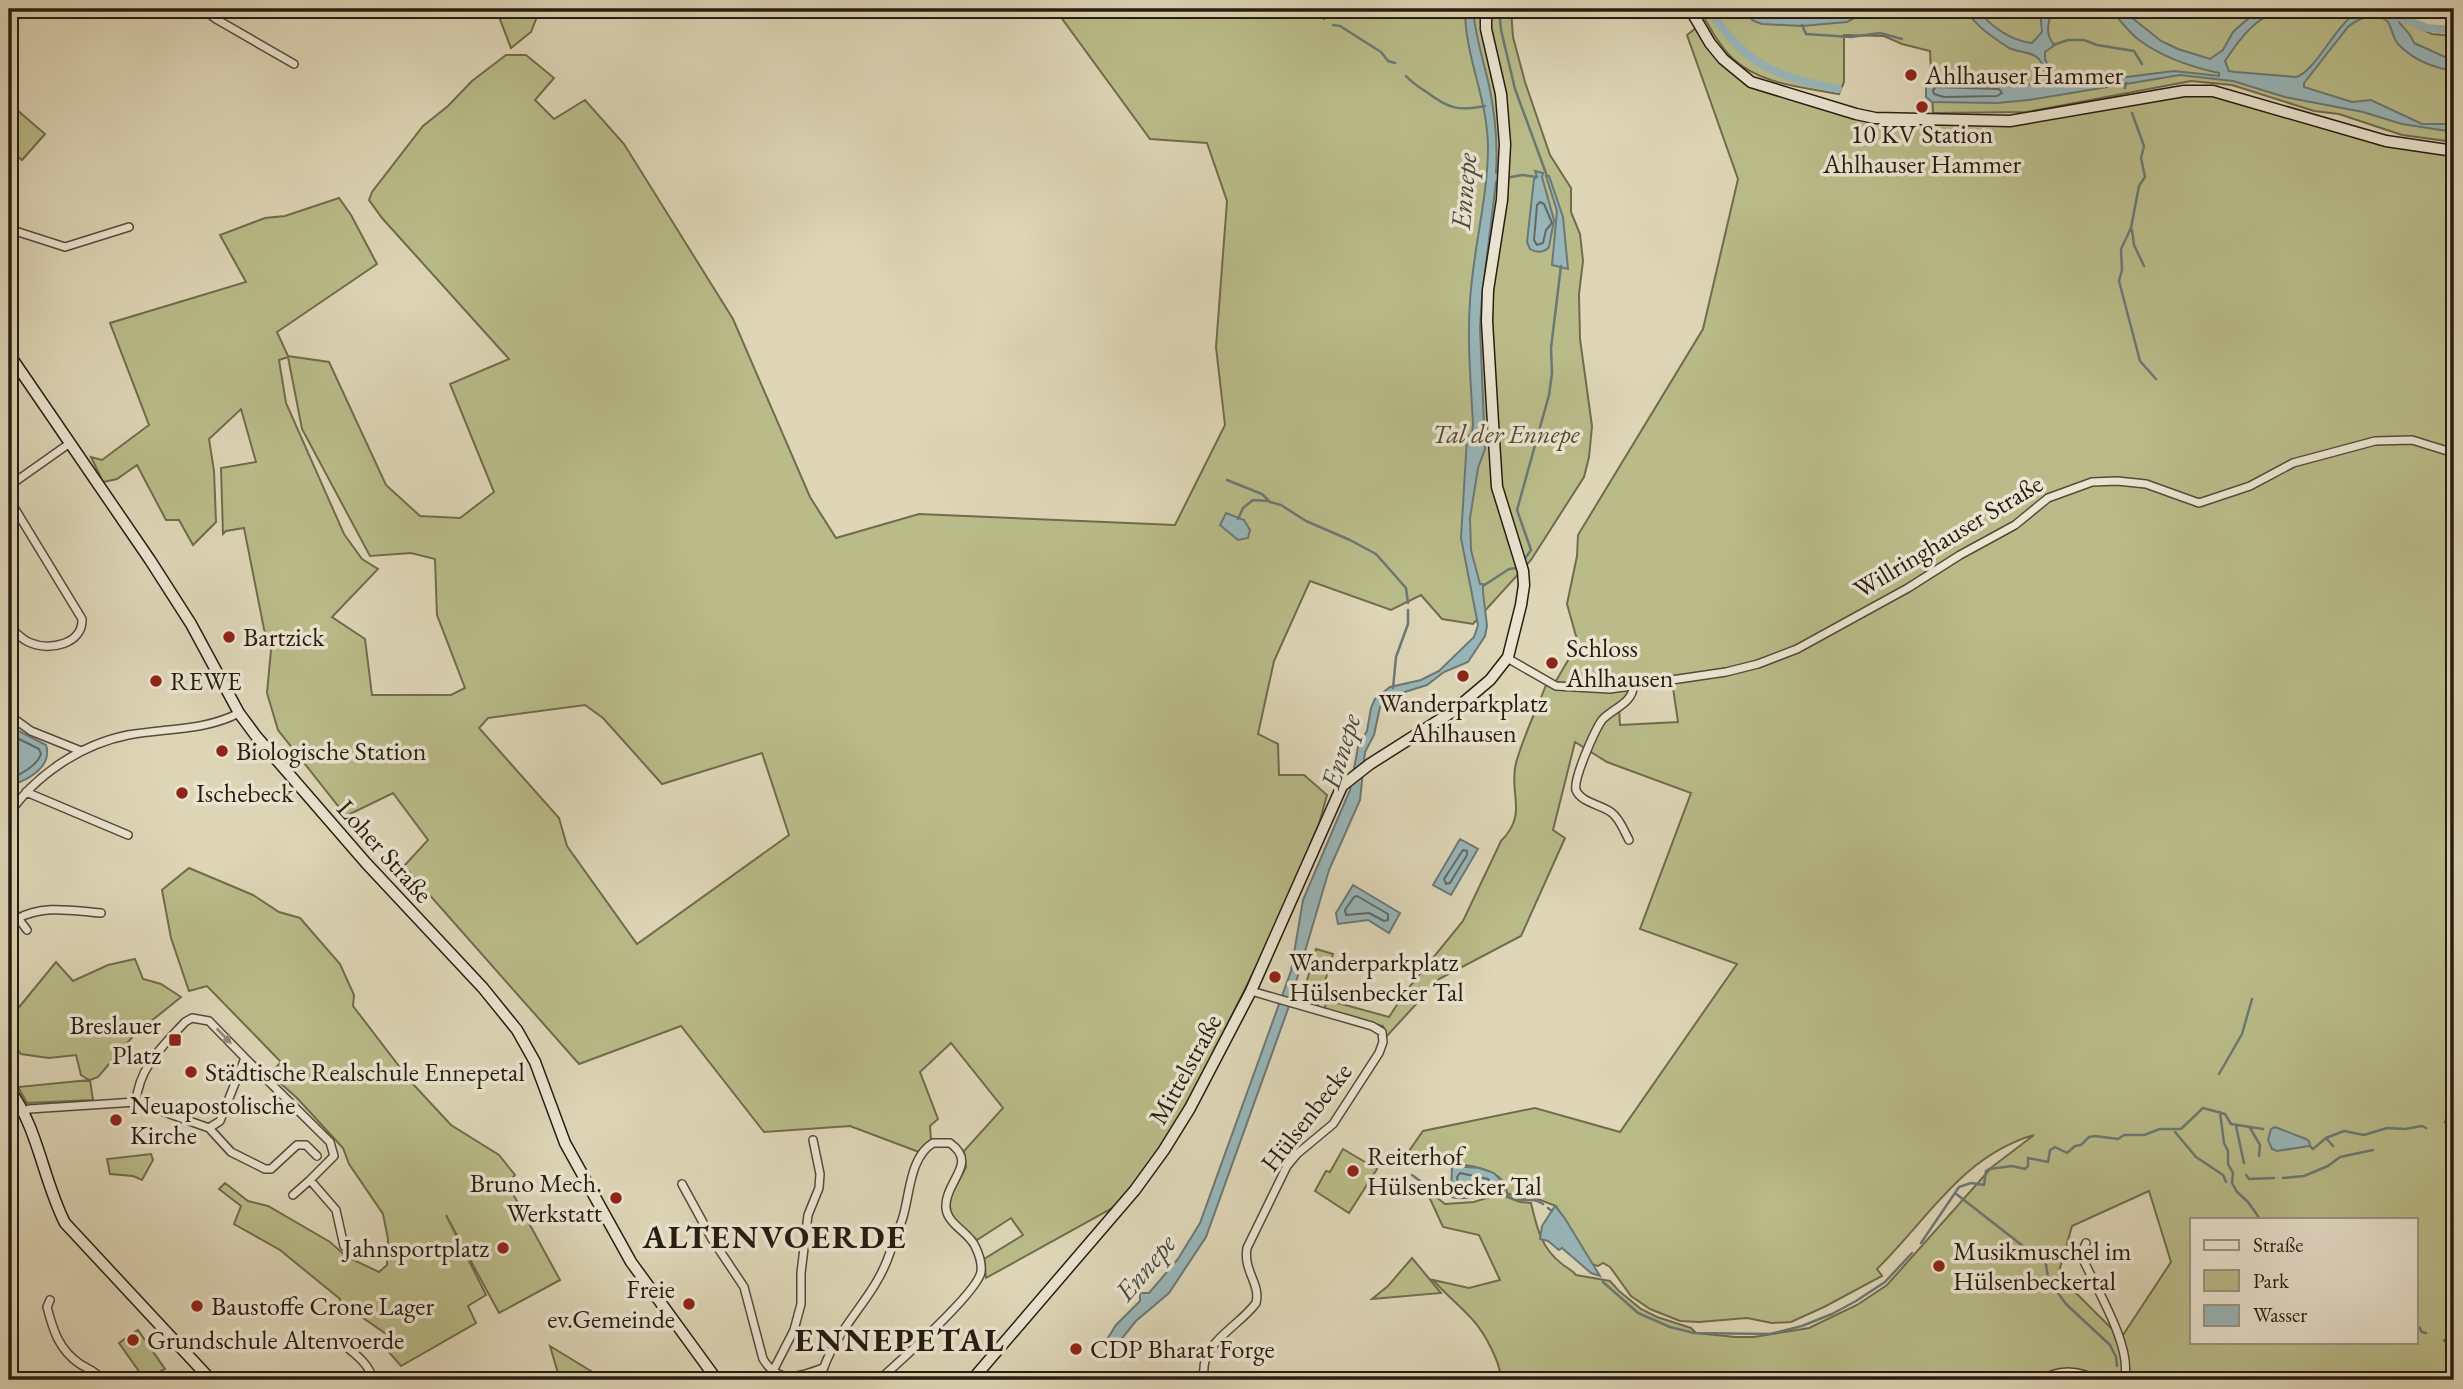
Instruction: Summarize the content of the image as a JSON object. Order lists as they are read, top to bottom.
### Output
{
  "streets": {
    "street": [
      "Willringhauser Straße",
      "Loher Straße",
      "Mittelstraße",
      "Hülsenbecke"
    ]
  },
  "crossings": [
    ["Willringhauser Straße", "Mittelstraße"],
    ["Mittelstraße", "Hülsenbecke"]
  ],
  "districts": ["ALTENVOERDE", "ENNEPETAL"],
  "water": ["Ennepe"],
  "parks": ["Tal der Ennepe"],
  "places": {
    "other": [
      "Ahlhauser Hammer",
      "10 KV Station Ahlhauser Hammer",
      "Bartzick",
      "Schloss Ahlhausen",
      "Wanderparkplatz Ahlhausen",
      "REWE",
      "Biologische Station",
      "Ischebeck",
      "Wanderparkplatz Hülsenbecker Tal",
      "Städtische Realschule Ennepetal",
      "Neuapostolische Kirche",
      "Reiterhof Hülsenbecker Tal",
      "Bruno Mech. Werkstatt",
      "Jahnsportplatz",
      "Musikmuschel im Hülsenbeckertal",
      "Freie ev.Gemeinde",
      "Baustoffe Crone Lager",
      "Grundschule Altenvoerde",
      "CDP Bharat Forge"
    ],
    "transit": ["Breslauer Platz"]
  },
  "legend": ["Straße", "Park", "Wasser"]
}
